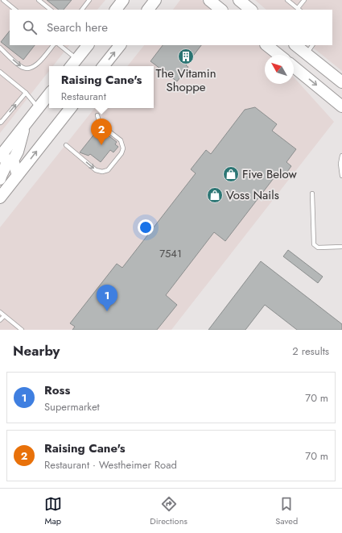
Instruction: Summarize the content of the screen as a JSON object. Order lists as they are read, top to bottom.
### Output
{
  "places": {
    "building": ["The Vitamin Shoppe"],
    "shop": ["Five Below", "Voss Nails"]
  },
  "house_numbers": ["7541"],
  "north": "top left",
  "page": {
    "search": "Search here",
    "popup": ["Raising Cane's", "Restaurant"],
    "pins": ["2", "1"],
    "heading": ["Nearby", "2 results"],
    "list": [
      {
        "mark": "1",
        "name": "Ross",
        "note": "Supermarket",
        "value": "70 m"
      },
      {
        "mark": "2",
        "name": "Raising Cane's",
        "note": "Restaurant · Westheimer Road",
        "value": "70 m"
      }
    ],
    "nav": ["Map", "Directions", "Saved"]
  }
}
